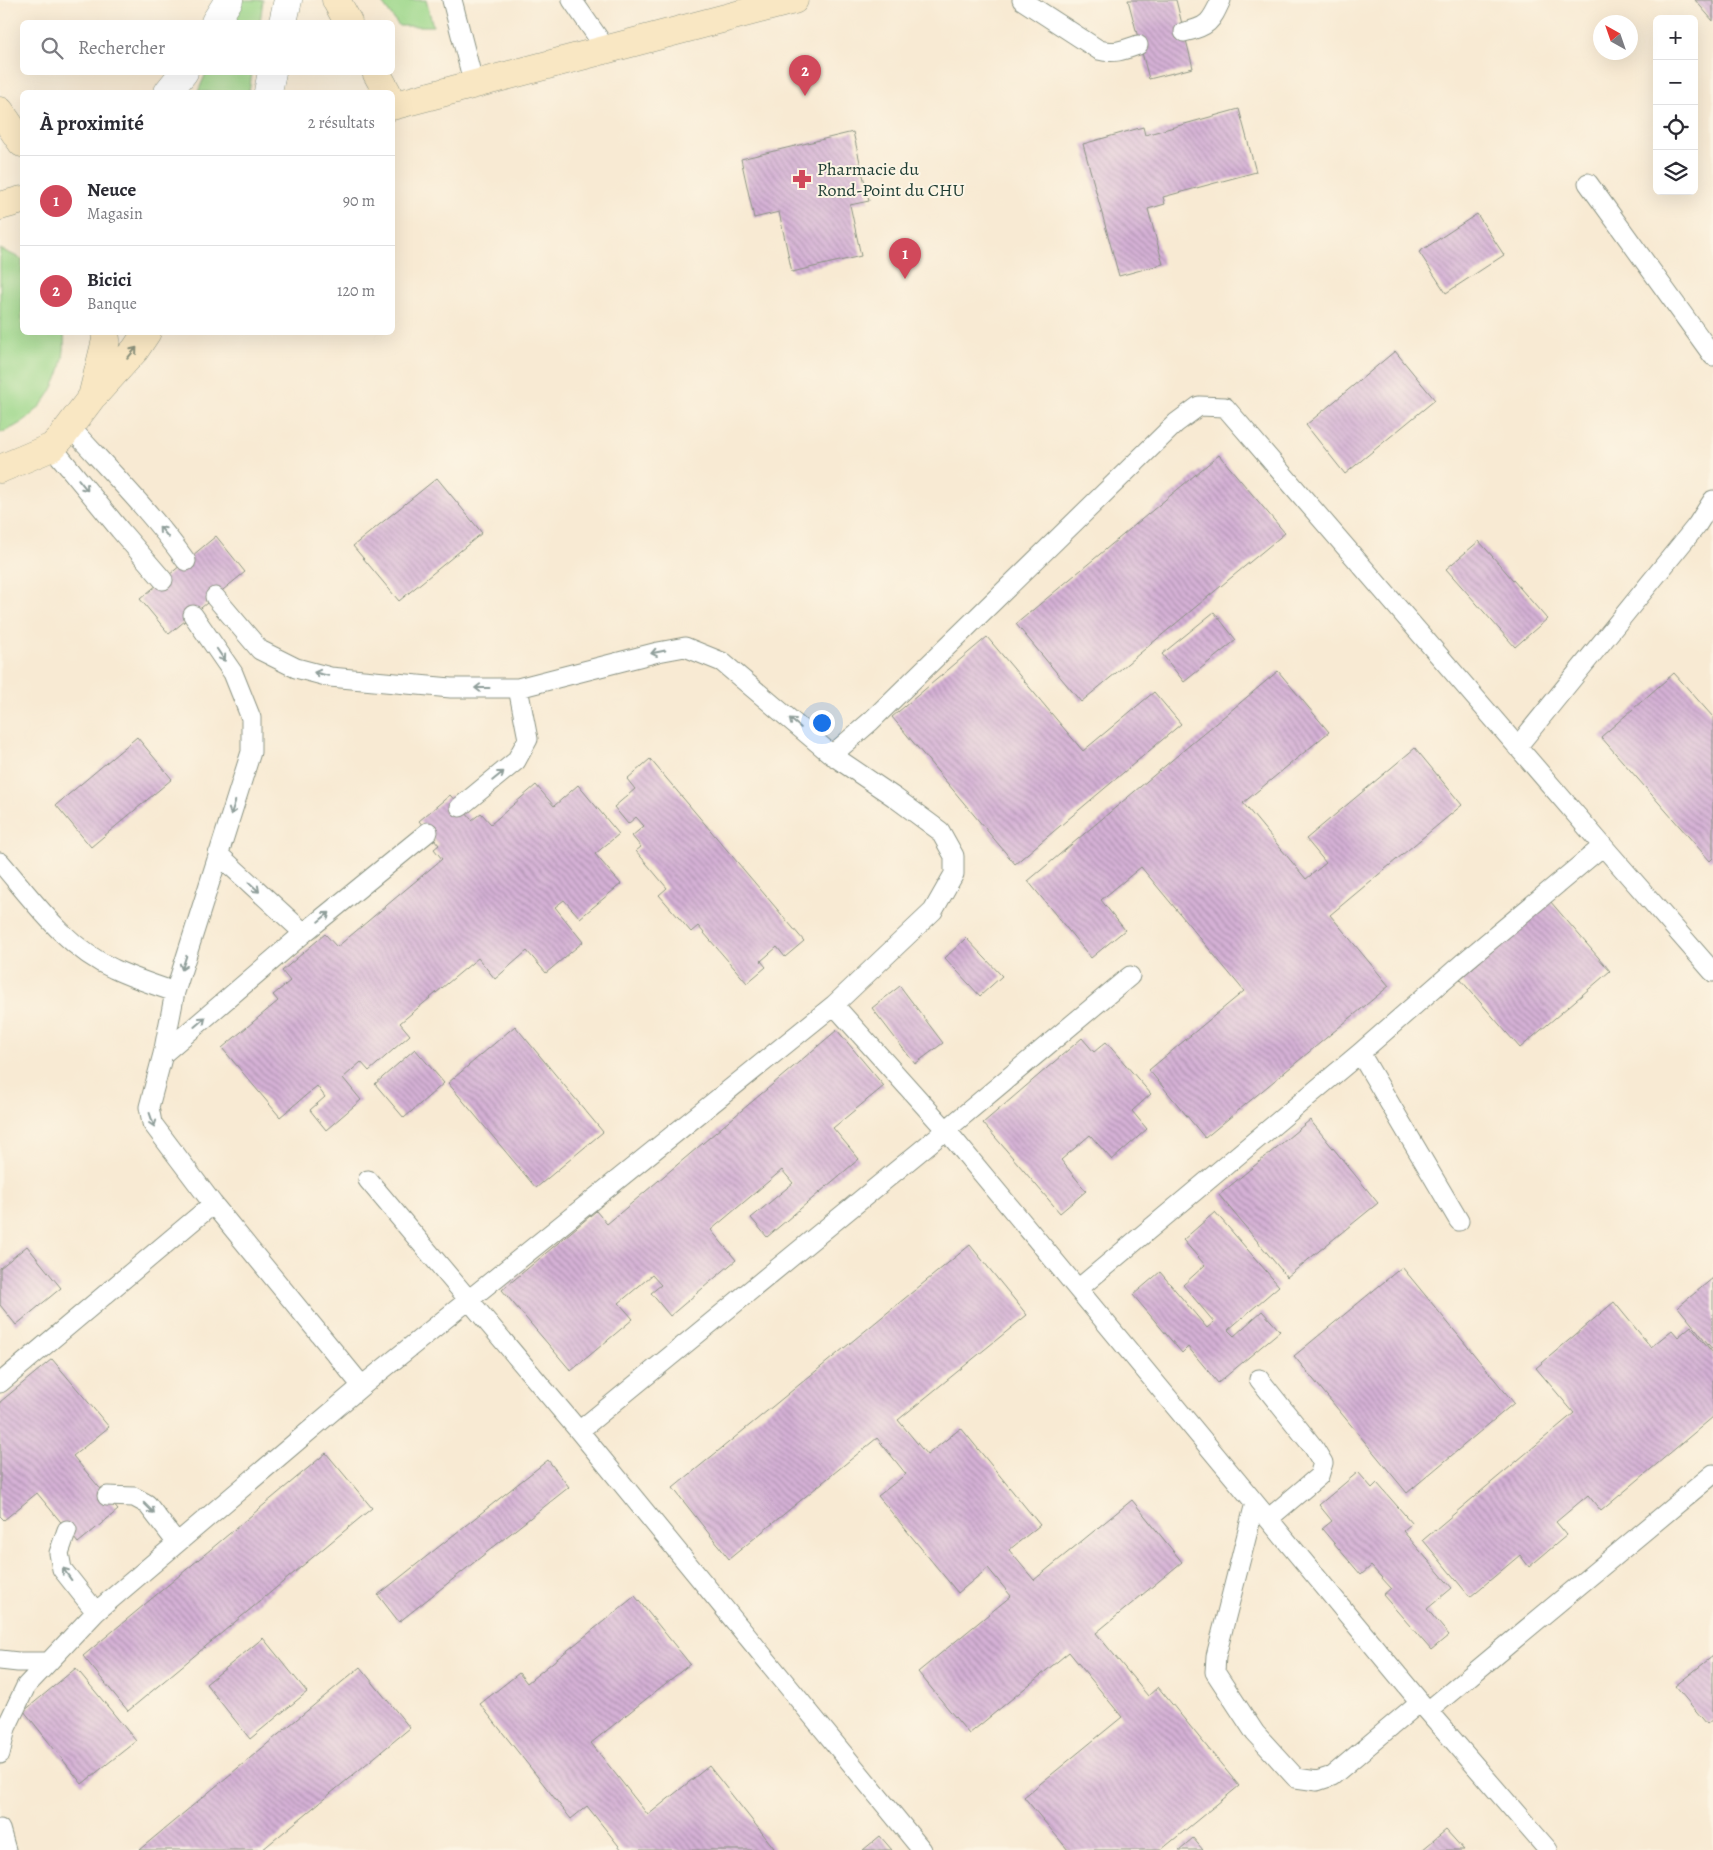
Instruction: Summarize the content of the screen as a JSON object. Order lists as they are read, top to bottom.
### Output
{
  "places": {
    "pharmacy": ["Pharmacie du Rond-Point du CHU"]
  },
  "north": "top left",
  "page": {
    "map_buttons": ["+", "−"],
    "search": "Rechercher",
    "pins": ["2", "1"],
    "heading": ["À proximité", "2 résultats"],
    "list": [
      {
        "mark": "1",
        "name": "Neuce",
        "note": "Magasin",
        "value": "90 m"
      },
      {
        "mark": "2",
        "name": "Bicici",
        "note": "Banque",
        "value": "120 m"
      }
    ]
  }
}
